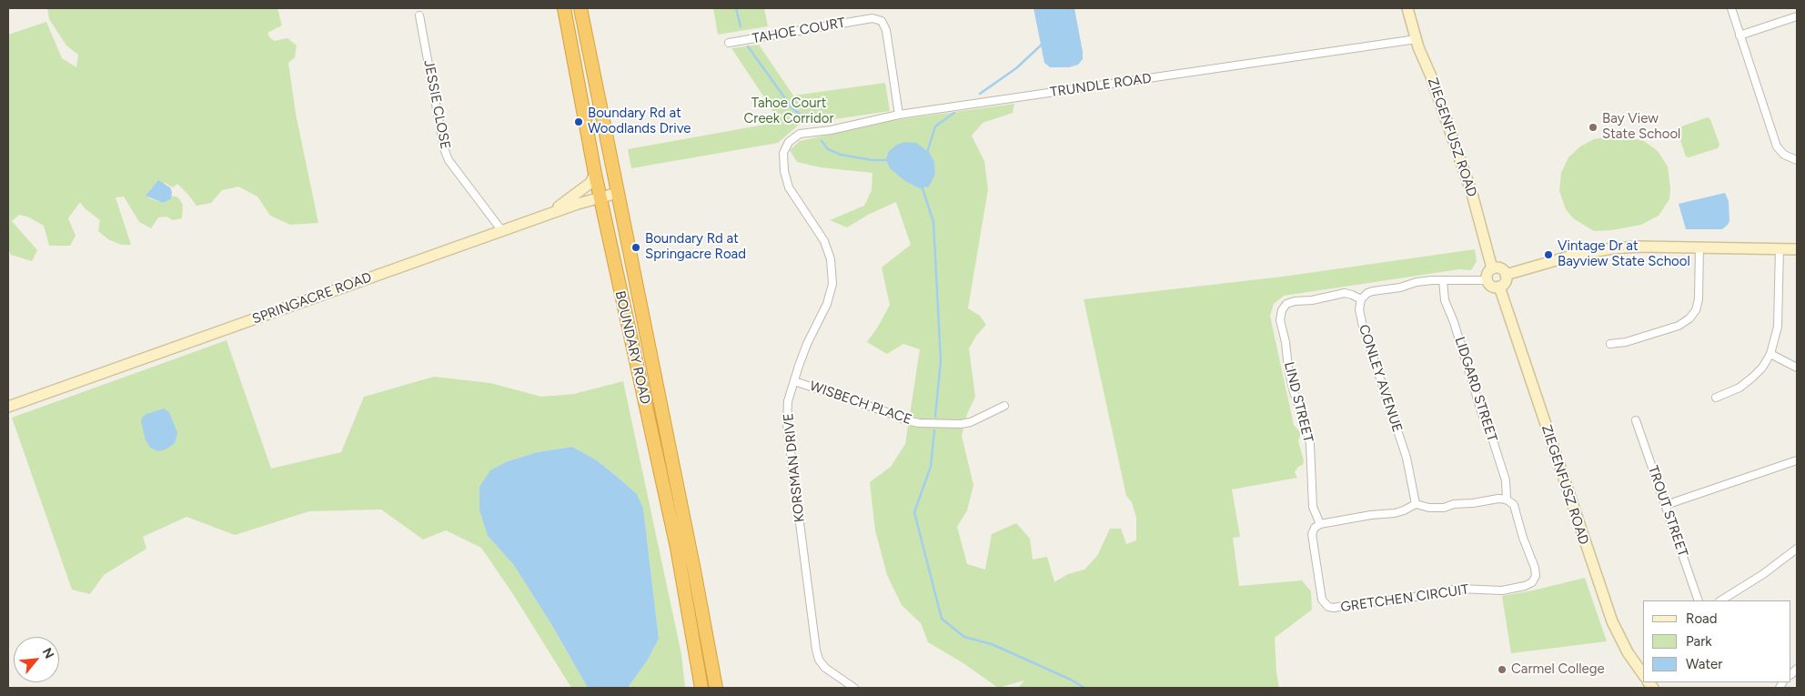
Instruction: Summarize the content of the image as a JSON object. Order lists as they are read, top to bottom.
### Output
{
  "streets": {
    "highway": ["BOUNDARY ROAD"],
    "street": [
      "TAHOE COURT",
      "TRUNDLE ROAD",
      "JESSIE CLOSE",
      "ZIEGENFUSZ ROAD",
      "SPRINGACRE ROAD",
      "CONLEY AVENUE",
      "LIDGARD STREET",
      "LIND STREET",
      "WISBECH PLACE",
      "KORSMAN DRIVE",
      "TROUT STREET",
      "GRETCHEN CIRCUIT"
    ]
  },
  "crossings": [
    ["TAHOE COURT", "TRUNDLE ROAD"],
    ["TRUNDLE ROAD", "ZIEGENFUSZ ROAD"],
    ["TRUNDLE ROAD", "KORSMAN DRIVE"],
    ["JESSIE CLOSE", "SPRINGACRE ROAD"],
    ["SPRINGACRE ROAD", "BOUNDARY ROAD"],
    ["CONLEY AVENUE", "LIND STREET"],
    ["LIDGARD STREET", "GRETCHEN CIRCUIT"],
    ["LIND STREET", "GRETCHEN CIRCUIT"],
    ["WISBECH PLACE", "KORSMAN DRIVE"]
  ],
  "parks": ["Tahoe Court Creek Corridor"],
  "places": [
    "Boundary Rd at Woodlands Drive",
    "Bay View State School",
    "Boundary Rd at Springacre Road",
    "Vintage Dr at Bayview State School",
    "Carmel College"
  ],
  "legend": ["Road", "Park", "Water"],
  "north": "top right"
}
